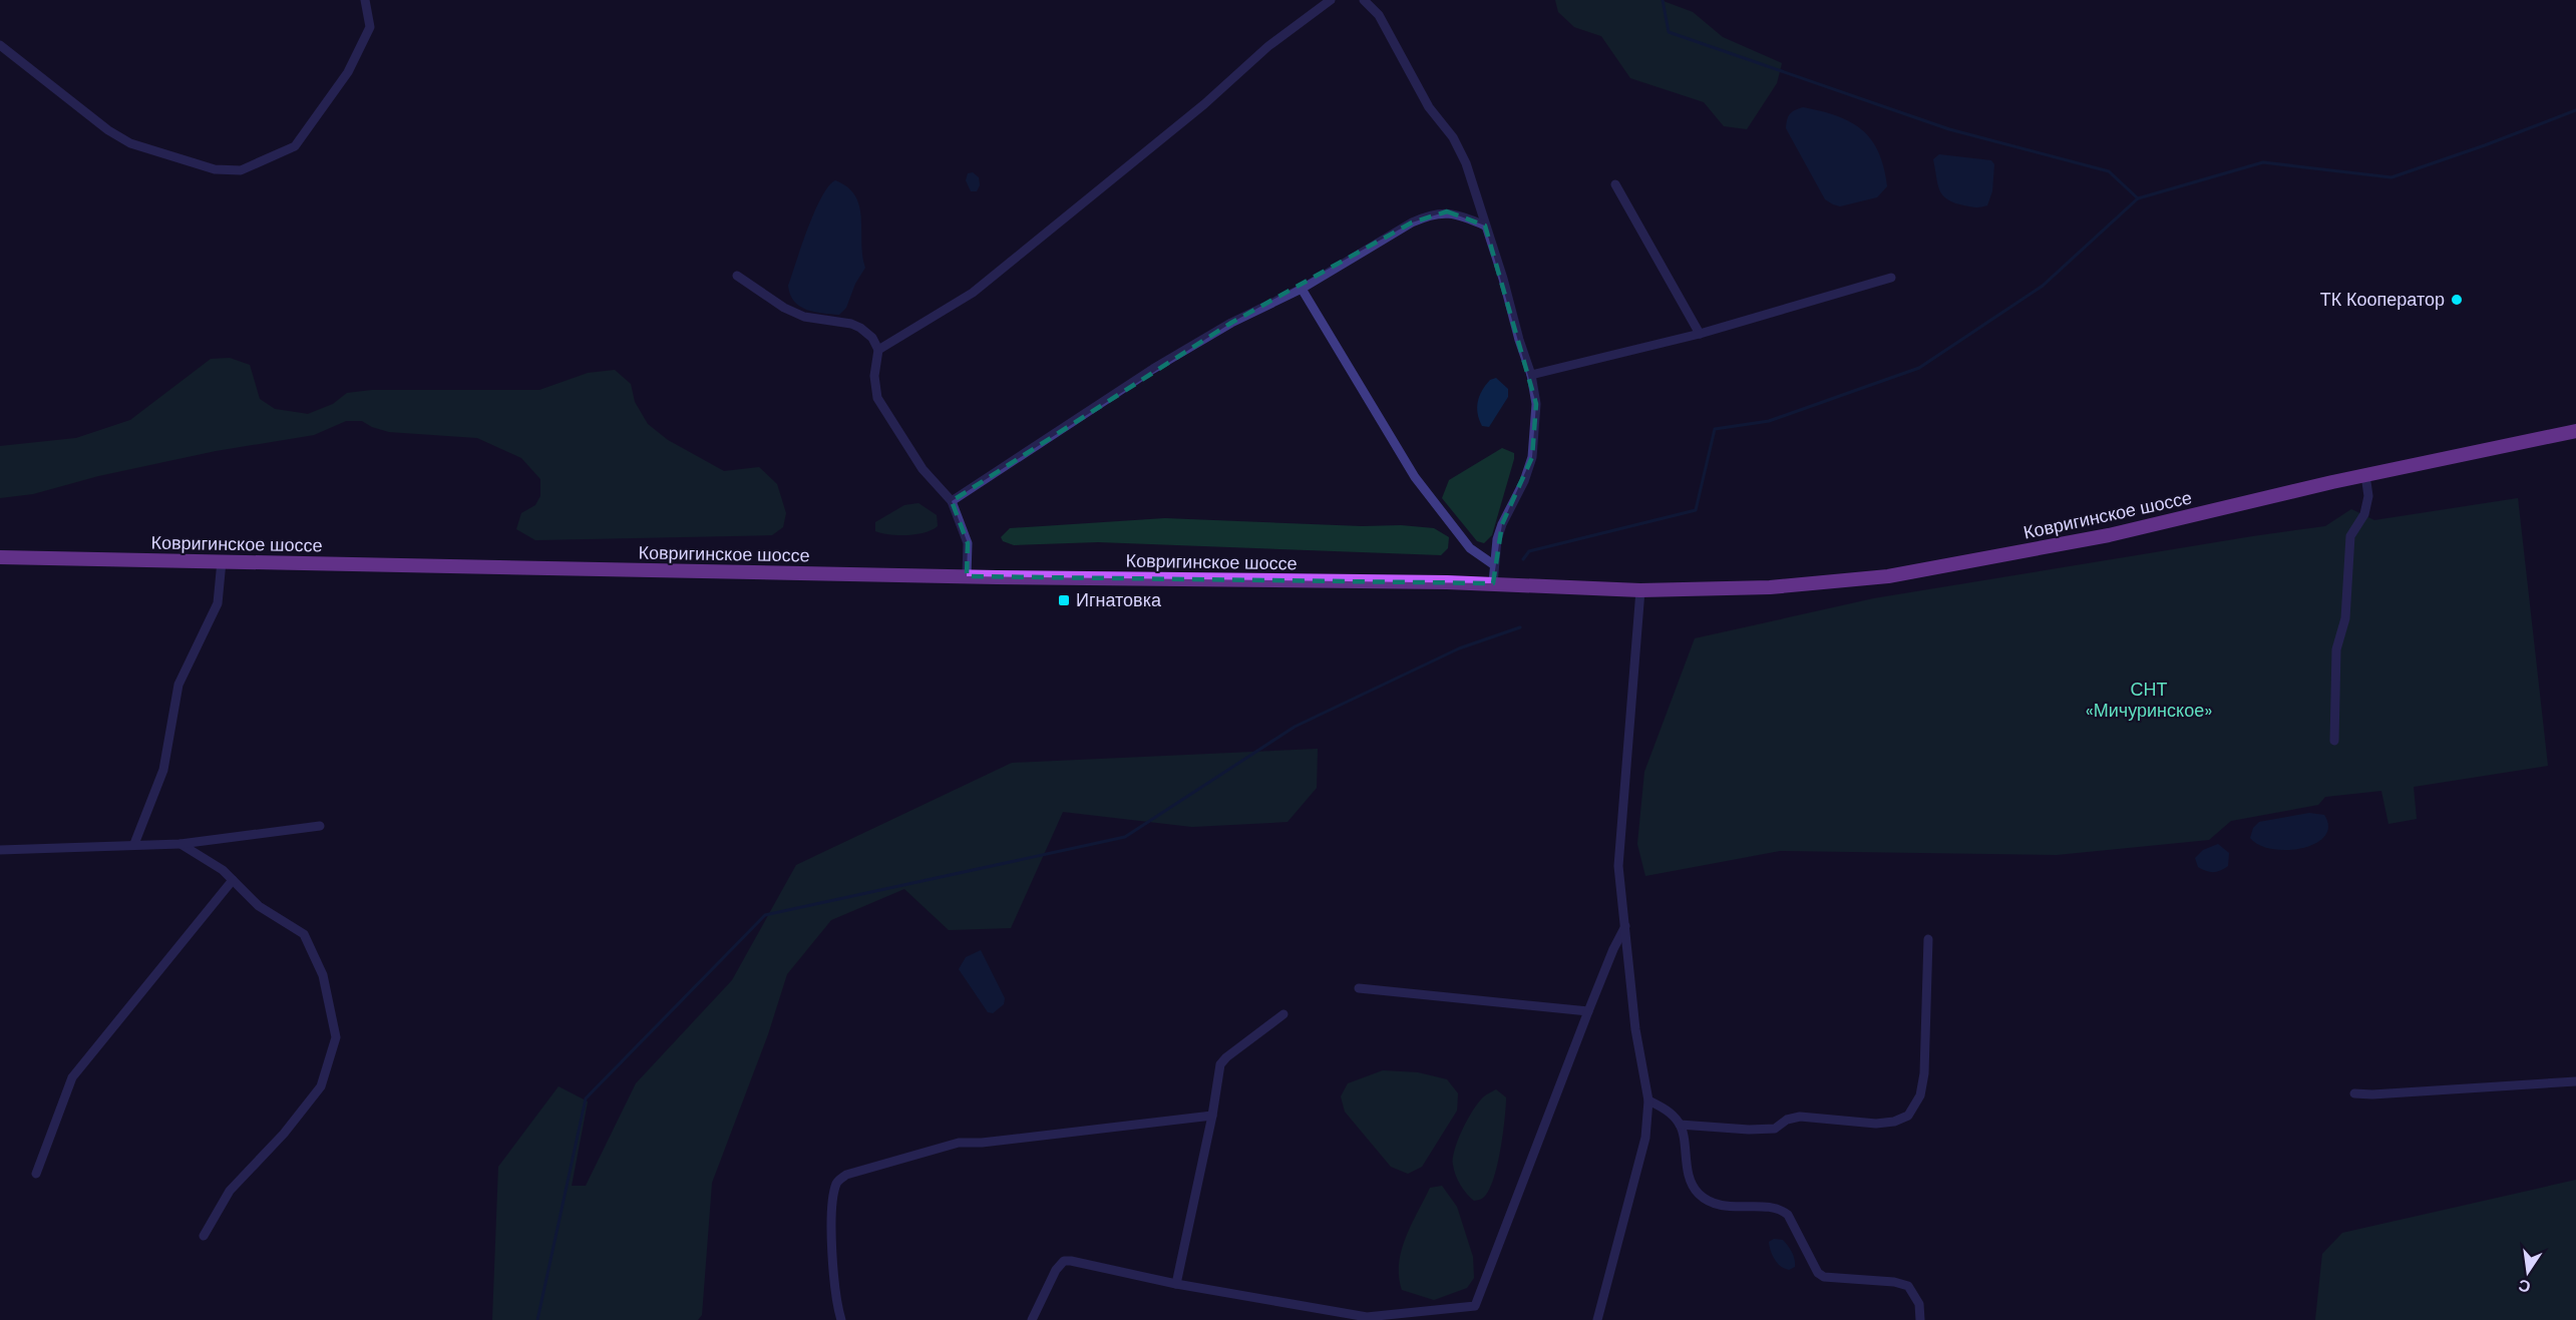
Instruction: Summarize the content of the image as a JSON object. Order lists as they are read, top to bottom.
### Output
{
  "streets": {
    "main road": ["Ковригинское шоссе"]
  },
  "parks": ["СНТ «Мичуринское»"],
  "places": {
    "other": ["ТК Кооператор"],
    "transit": ["Игнатовка"]
  },
  "north": "bottom"
}
